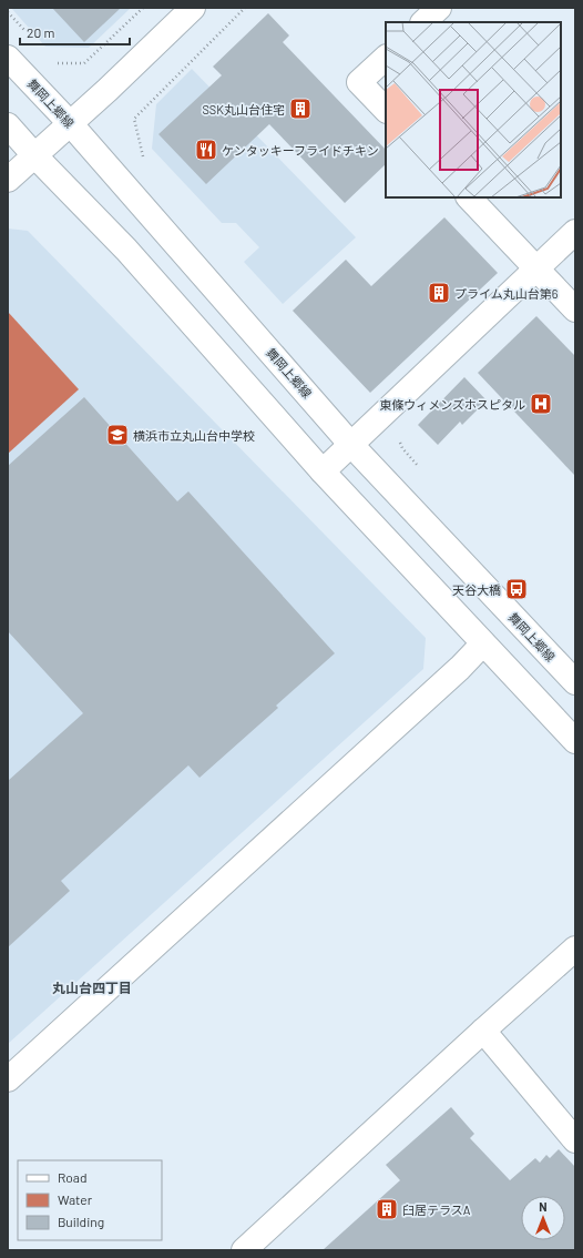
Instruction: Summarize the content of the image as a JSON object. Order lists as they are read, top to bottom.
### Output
{
  "streets": {
    "street": ["舞岡上郷線"]
  },
  "districts": ["丸山台四丁目"],
  "places": {
    "building": ["SSK丸山台住宅", "プライム丸山台第6", "臼居テラスA"],
    "restaurant": ["ケンタッキーフライドチキン"],
    "hospital": ["東條ウィメンズホスピタル"],
    "school or university": ["横浜市立丸山台中学校"],
    "bus stop": ["天谷大橋"]
  },
  "legend": ["Road", "Water", "Building"],
  "scale_bar": "20 m",
  "north": "top"
}
